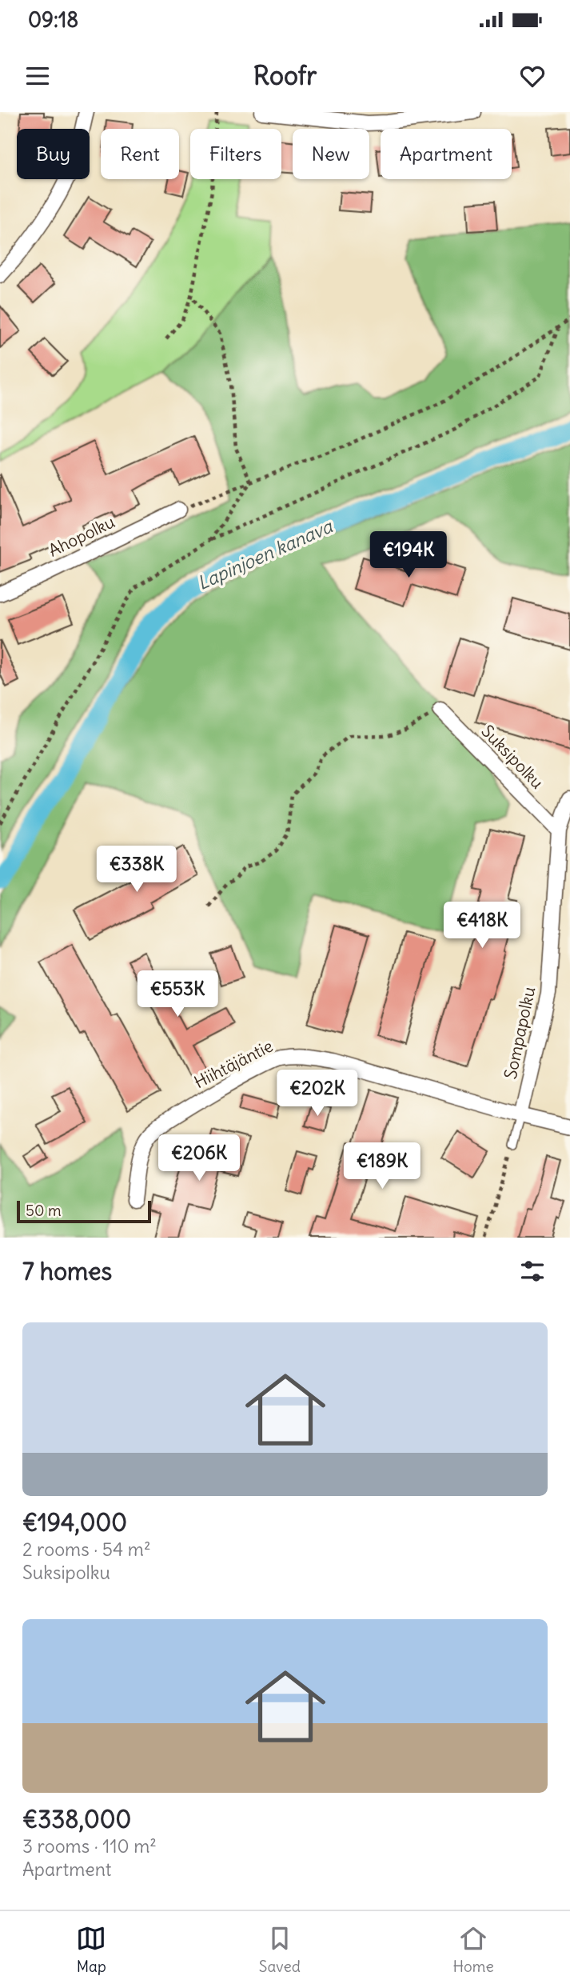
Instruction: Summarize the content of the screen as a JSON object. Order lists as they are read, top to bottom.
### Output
{
  "streets": {
    "street": [
      "Ahopolku",
      "Suksipolku",
      "Sompapolku",
      "Hiihtäjäntie"
    ]
  },
  "crossings": [
    ["Suksipolku", "Sompapolku"],
    ["Sompapolku", "Hiihtäjäntie"]
  ],
  "water": ["Lapinjoen kanava"],
  "scale_bar": "50 m",
  "page": {
    "status": "09:18",
    "header": "Roofr",
    "chip": [
      "Buy",
      "Rent",
      "Filters",
      "New",
      "Apartment"
    ],
    "price": [
      "€194K",
      "€338K",
      "€418K",
      "€553K",
      "€202K",
      "€206K",
      "€189K"
    ],
    "scale": "50 m",
    "heading": "7 homes",
    "list": [
      {
        "name": "€194,000",
        "note": "2 rooms · 54 m² · Suksipolku"
      },
      {
        "name": "€338,000",
        "note": "3 rooms · 110 m² · Apartment"
      }
    ],
    "tabs": ["Map", "Saved", "Home"]
  }
}
